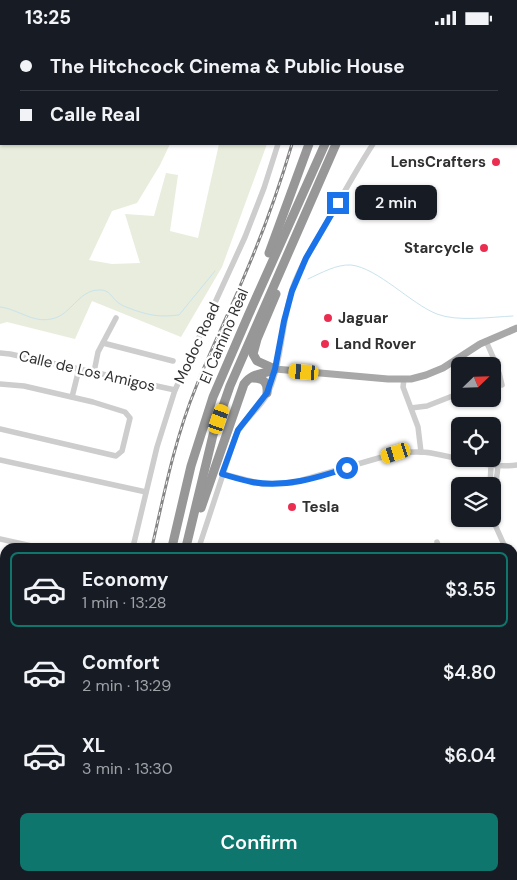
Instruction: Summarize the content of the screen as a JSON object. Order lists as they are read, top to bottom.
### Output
{
  "streets": {
    "highway": ["El Camino Real"],
    "street": ["Modoc Road", "Calle de Los Amigos"]
  },
  "crossings": [
    ["Modoc Road", "Calle de Los Amigos"]
  ],
  "places": [
    "LensCrafters",
    "Starcycle",
    "Jaguar",
    "Land Rover",
    "Tesla"
  ],
  "north": "top right",
  "page": {
    "status": "13:25",
    "banner": ["The Hitchcock Cinema & Public House", "Calle Real"],
    "bubble": "2 min",
    "list": [
      {
        "name": "Economy",
        "note": "1 min · 13:28",
        "value": "$3.55"
      },
      {
        "name": "Comfort",
        "note": "2 min · 13:29",
        "value": "$4.80"
      },
      {
        "name": "XL",
        "note": "3 min · 13:30",
        "value": "$6.04"
      }
    ],
    "buttons": "Confirm"
  }
}
